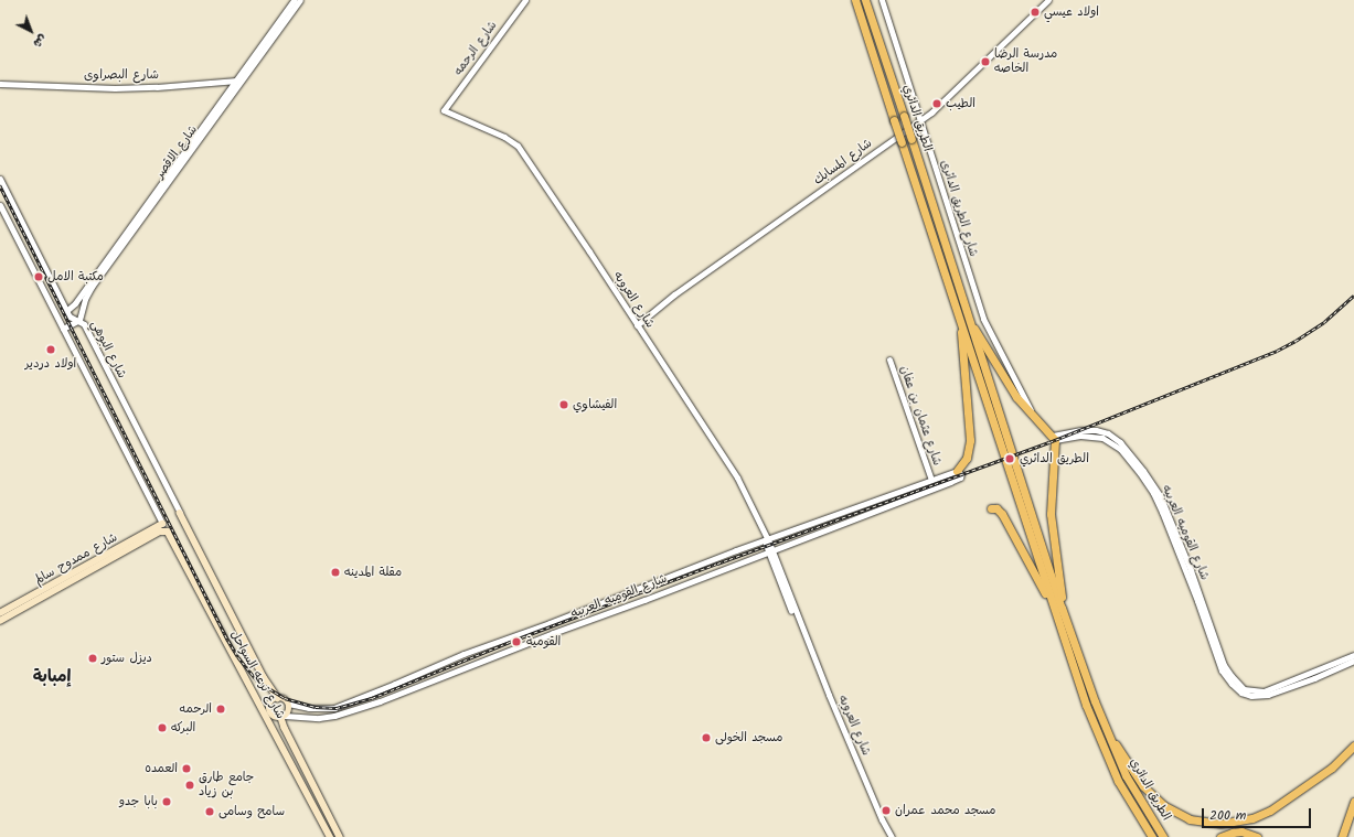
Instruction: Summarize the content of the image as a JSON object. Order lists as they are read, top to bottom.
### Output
{
  "streets": {
    "highway": ["الطريق الدائري"],
    "main road": ["شارع ممدوح سالم", "شارع ترعه السواحل"],
    "street": [
      "شارع الرحمه",
      "شارع البصراوى",
      "شارع الاقصر",
      "شارع المسابك",
      "شارع الطريق الدائرى",
      "شارع العروبه",
      "شارع البوهي",
      "شارع عثمان بن عفان",
      "شارع القوميه العربيه"
    ]
  },
  "crossings": [
    ["شارع الرحمه", "شارع العروبه"],
    ["شارع البصراوى", "شارع الاقصر"],
    ["شارع الاقصر", "شارع البوهي"],
    ["شارع المسابك", "شارع الطريق الدائرى"],
    ["شارع المسابك", "شارع العروبه"],
    ["شارع العروبه", "شارع القوميه العربيه"],
    ["شارع البوهي", "شارع ترعه السواحل"],
    ["شارع عثمان بن عفان", "شارع القوميه العربيه"],
    ["شارع القوميه العربيه", "شارع ترعه السواحل"],
    ["شارع ممدوح سالم", "شارع ترعه السواحل"]
  ],
  "districts": ["إمبابة"],
  "places": [
    "اولاد عيسي",
    "مدرسة الرضا الخاصه",
    "الطيب",
    "مكتبة الامل",
    "اولاد دردير",
    "الفيشاوي",
    "الطريق الدائري",
    "مقلة المدينه",
    "القومية",
    "ديزل ستور",
    "الرحمه",
    "البركه",
    "مسجد الخولى",
    "العمده",
    "جامع طارق بن زياد",
    "بابا جدو",
    "مسجد محمد عمران",
    "سامح وسامى"
  ],
  "scale_bar": "200 m",
  "north": "bottom right"
}
